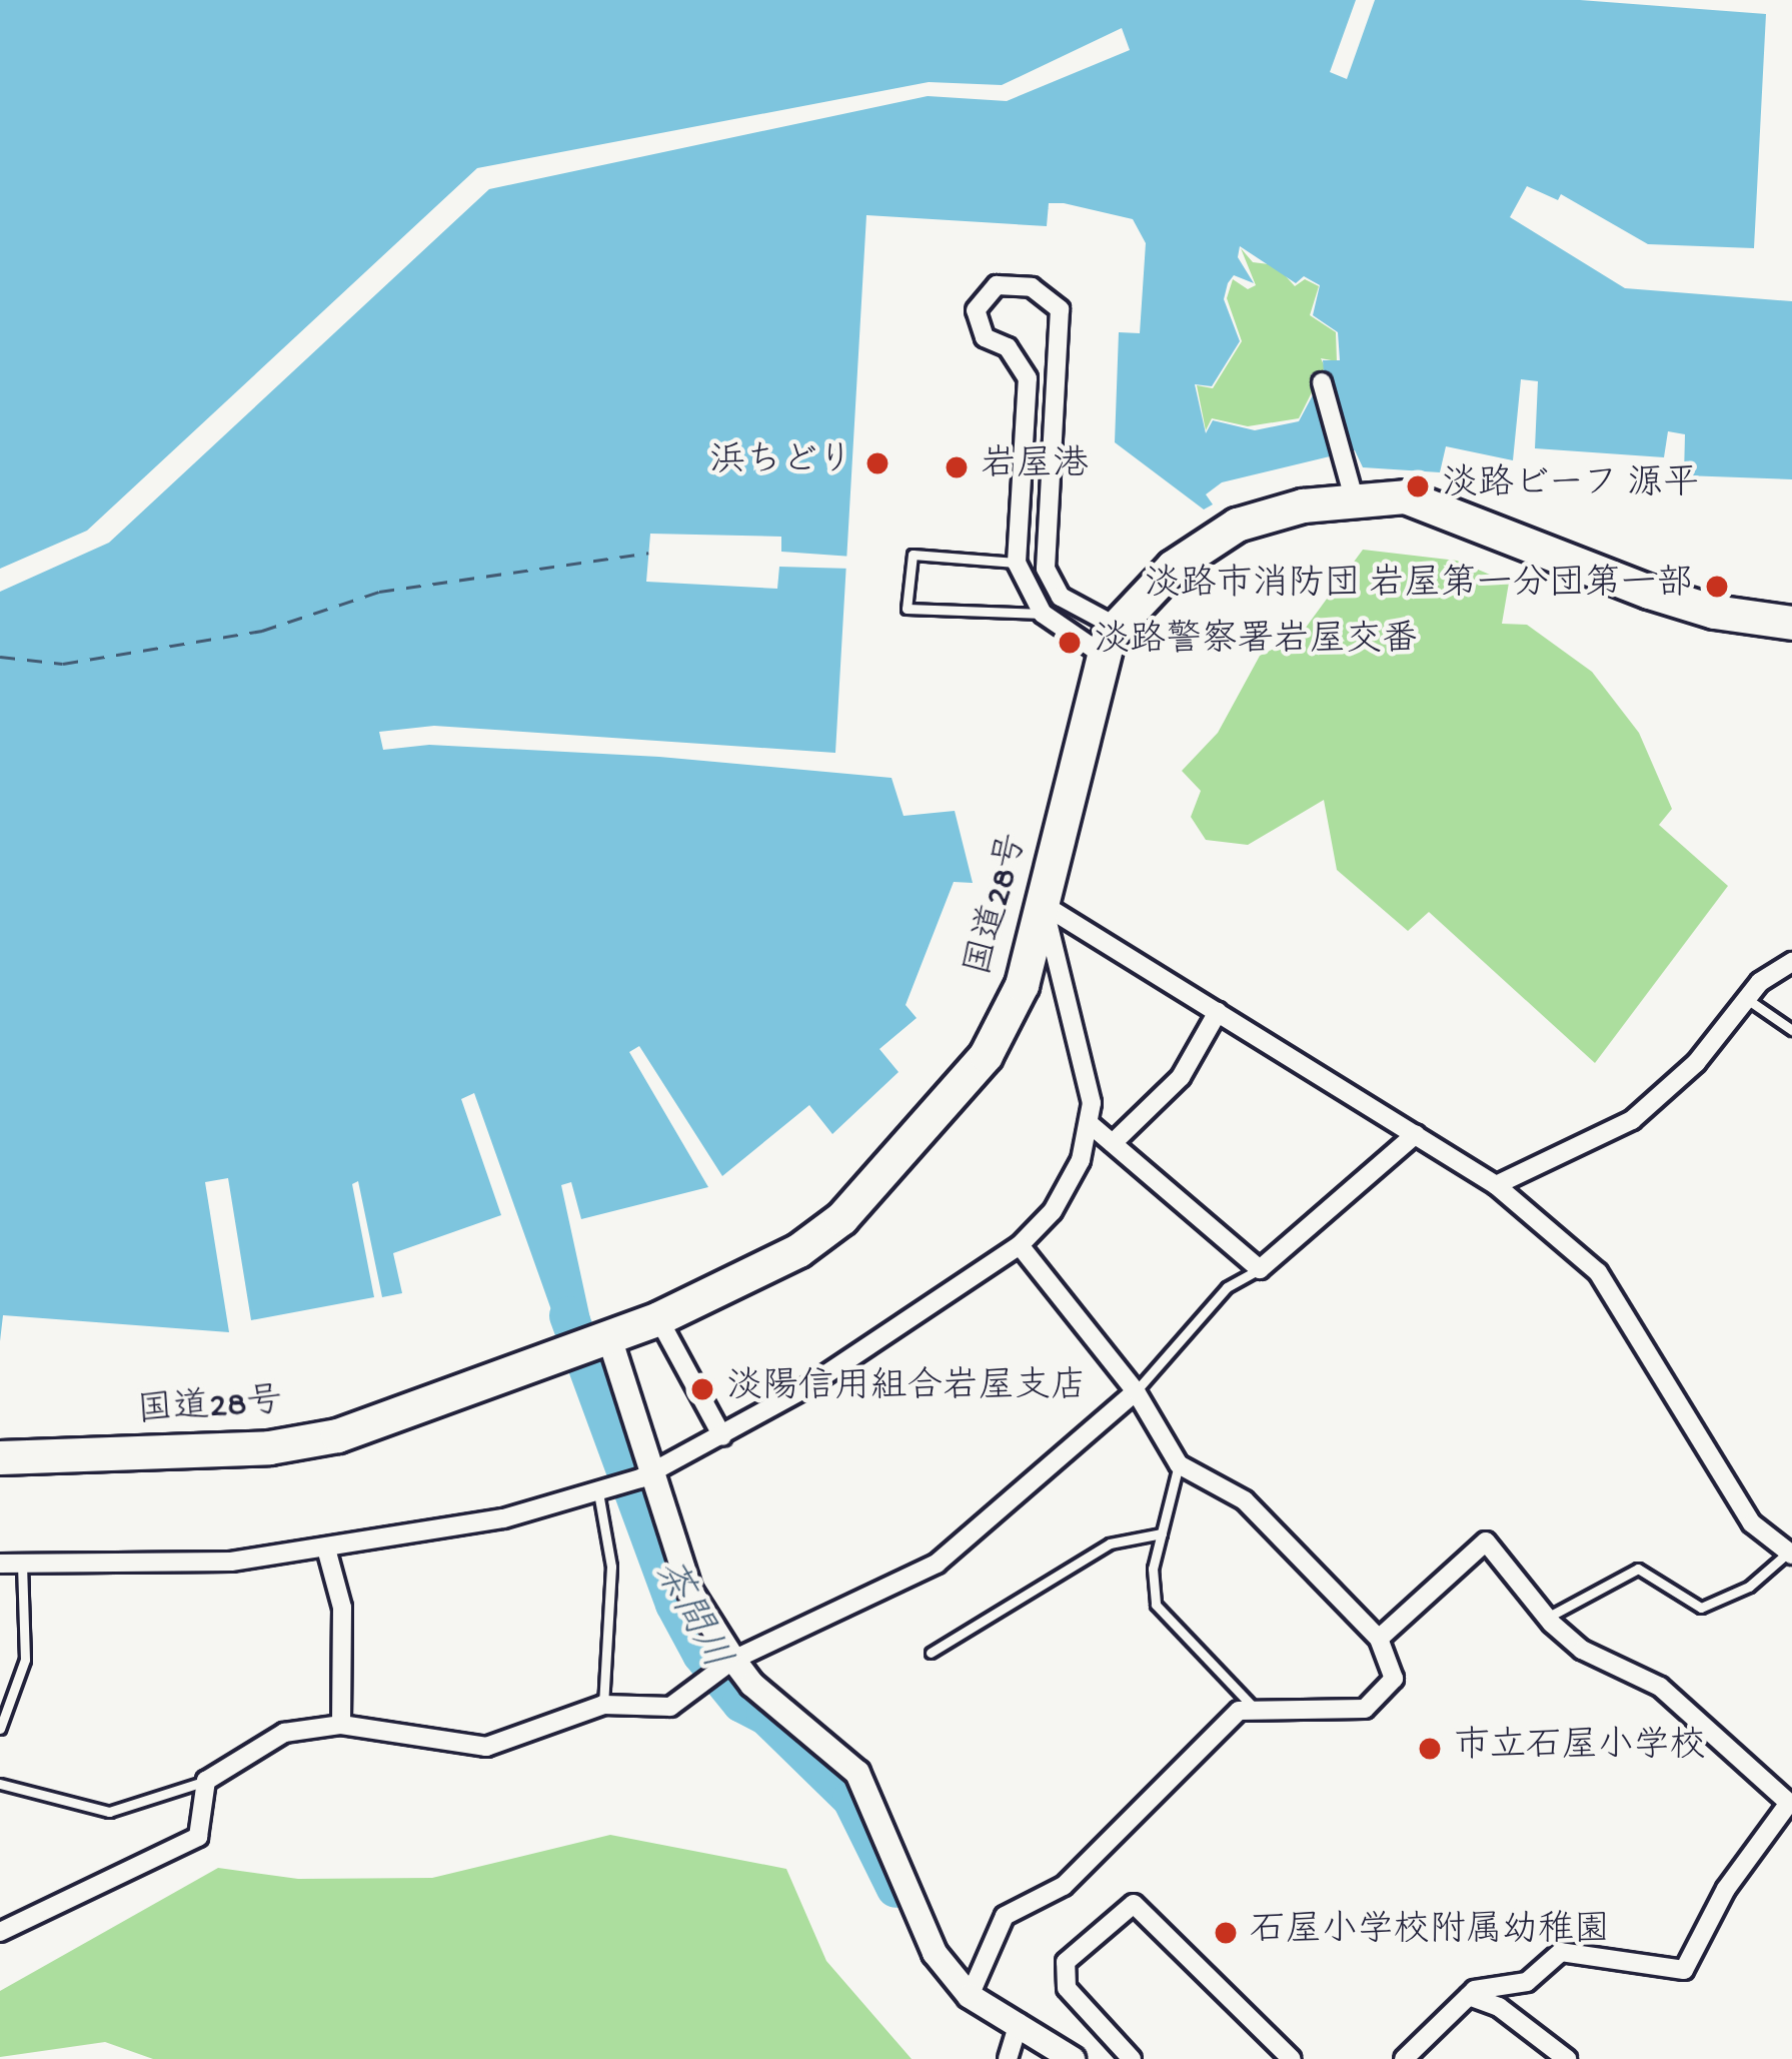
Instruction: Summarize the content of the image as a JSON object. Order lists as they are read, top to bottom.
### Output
{
  "streets": {
    "highway": ["国道28号"]
  },
  "water": ["茶間川"],
  "places": [
    "浜ちどり",
    "岩屋港",
    "淡路ビーフ 源平",
    "淡路市消防団 岩屋第一分団第一部",
    "淡路警察署岩屋交番",
    "淡陽信用組合岩屋支店",
    "市立石屋小学校",
    "石屋小学校附属幼稚園"
  ]
}
